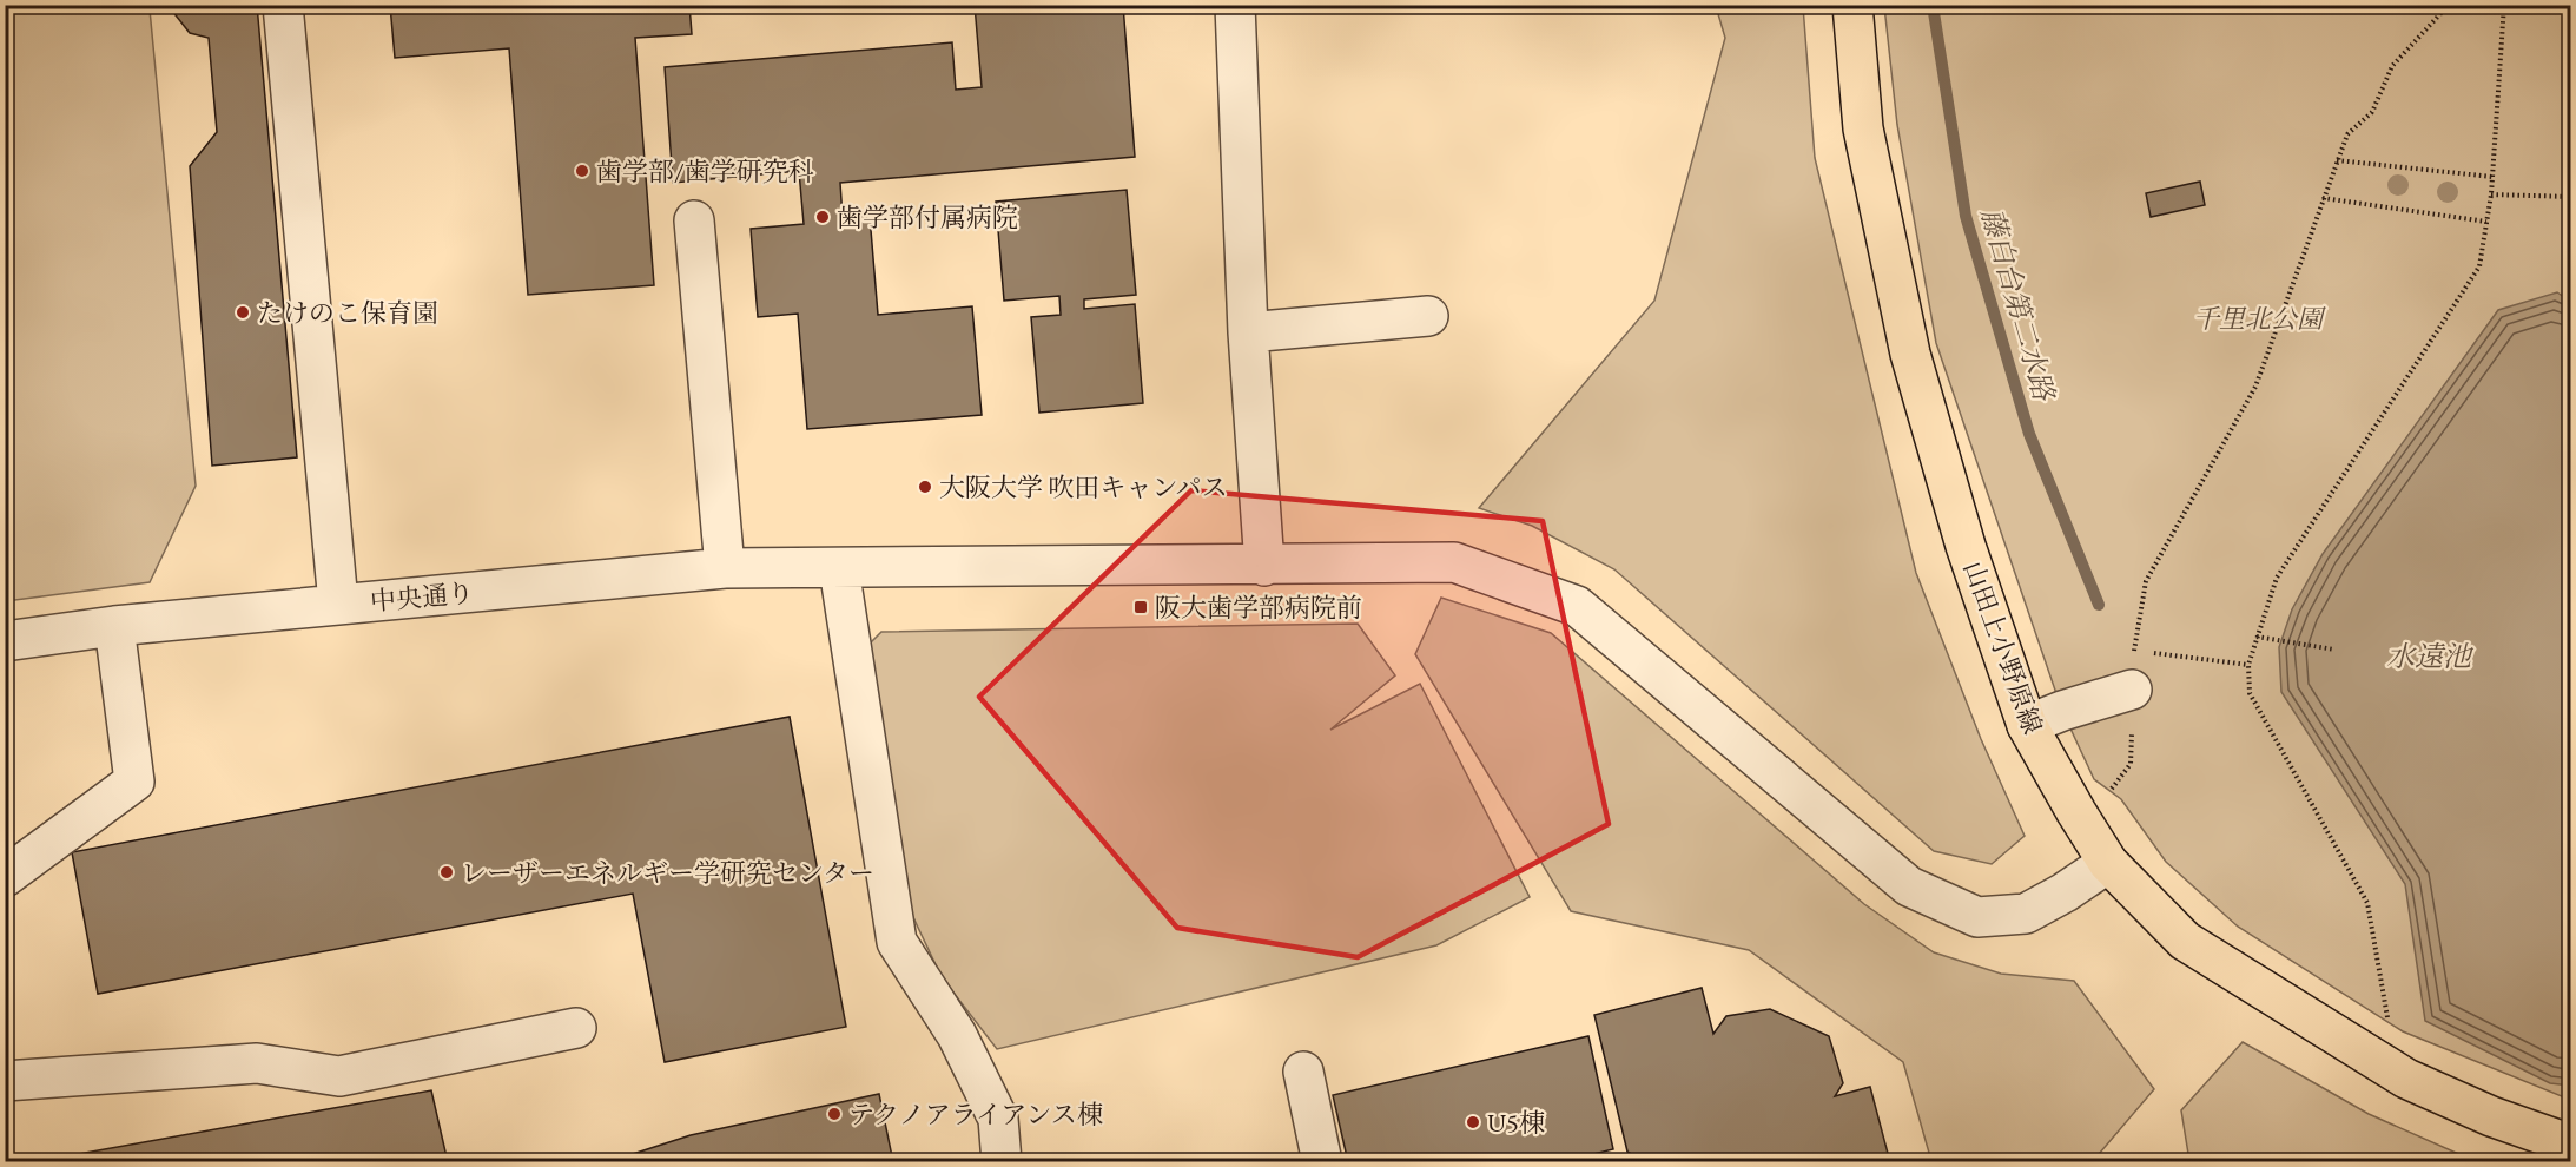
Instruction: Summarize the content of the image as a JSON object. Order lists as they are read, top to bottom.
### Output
{
  "streets": {
    "main road": ["山田上小野原線"],
    "street": ["中央通り"]
  },
  "crossings": [
    ["中央通り", "山田上小野原線"]
  ],
  "water": ["藤白台第二水路", "水遠池"],
  "parks": ["千里北公園"],
  "places": {
    "other": [
      "歯学部/歯学研究科",
      "歯学部付属病院",
      "たけのこ保育園",
      "大阪大学 吹田キャンパス",
      "レーザーエネルギー学研究センター",
      "テクノアライアンス棟",
      "U5棟"
    ],
    "transit": ["阪大歯学部病院前"]
  }
}
